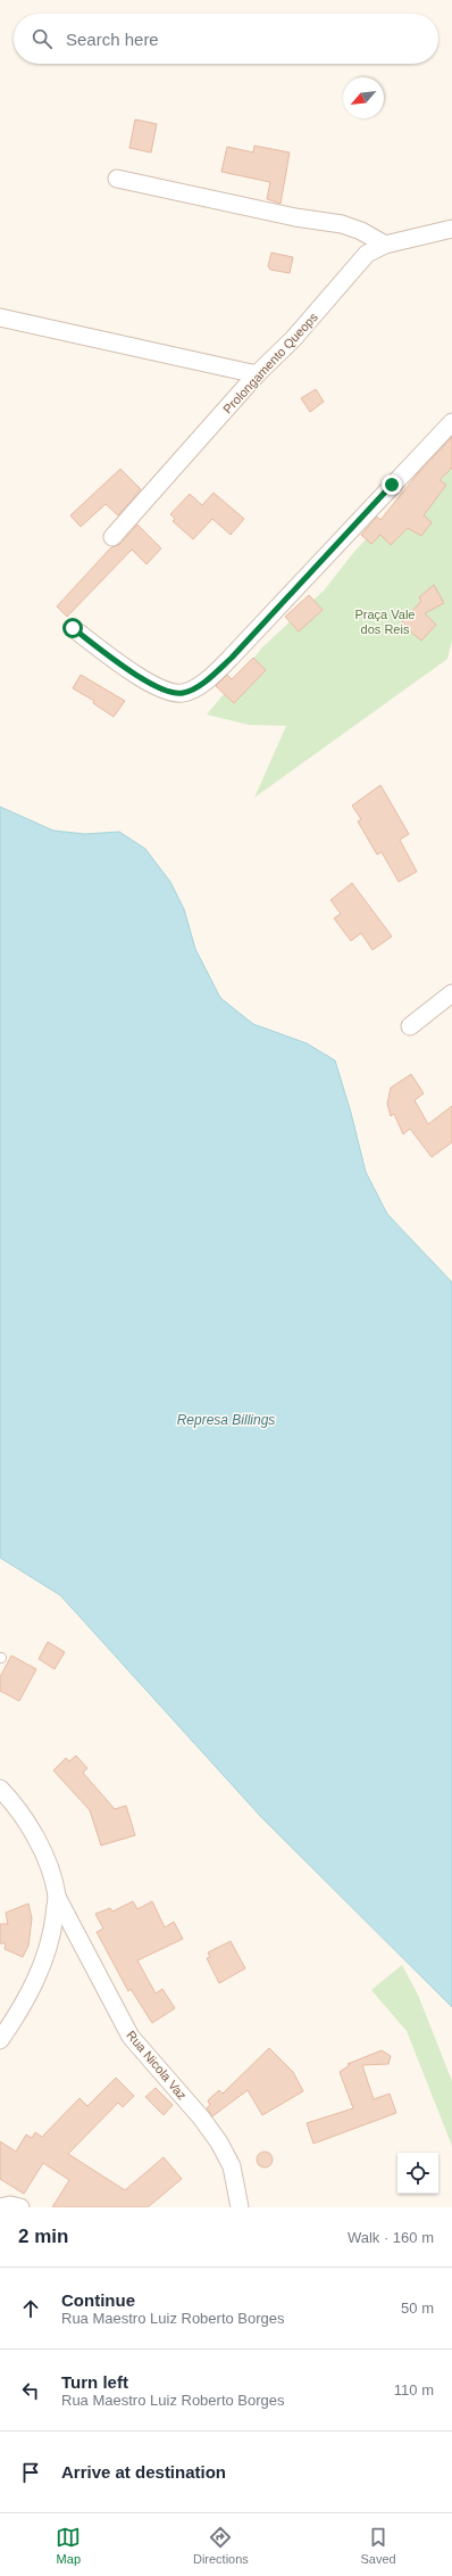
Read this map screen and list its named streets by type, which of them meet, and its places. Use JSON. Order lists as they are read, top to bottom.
{
  "streets": {
    "street": ["Prolongamento Queops", "Rua Nicola Vaz"]
  },
  "water": ["Represa Billings"],
  "parks": ["Praça Vale dos Reis"],
  "north": "bottom left",
  "page": {
    "search": "Search here",
    "heading": ["2 min", "Walk · 160 m"],
    "list": [
      ["Continue", "Rua Maestro Luiz Roberto Borges", "50 m"],
      ["Turn left", "Rua Maestro Luiz Roberto Borges", "110 m"],
      "Arrive at destination"
    ],
    "nav": ["Map", "Directions", "Saved"]
  }
}
